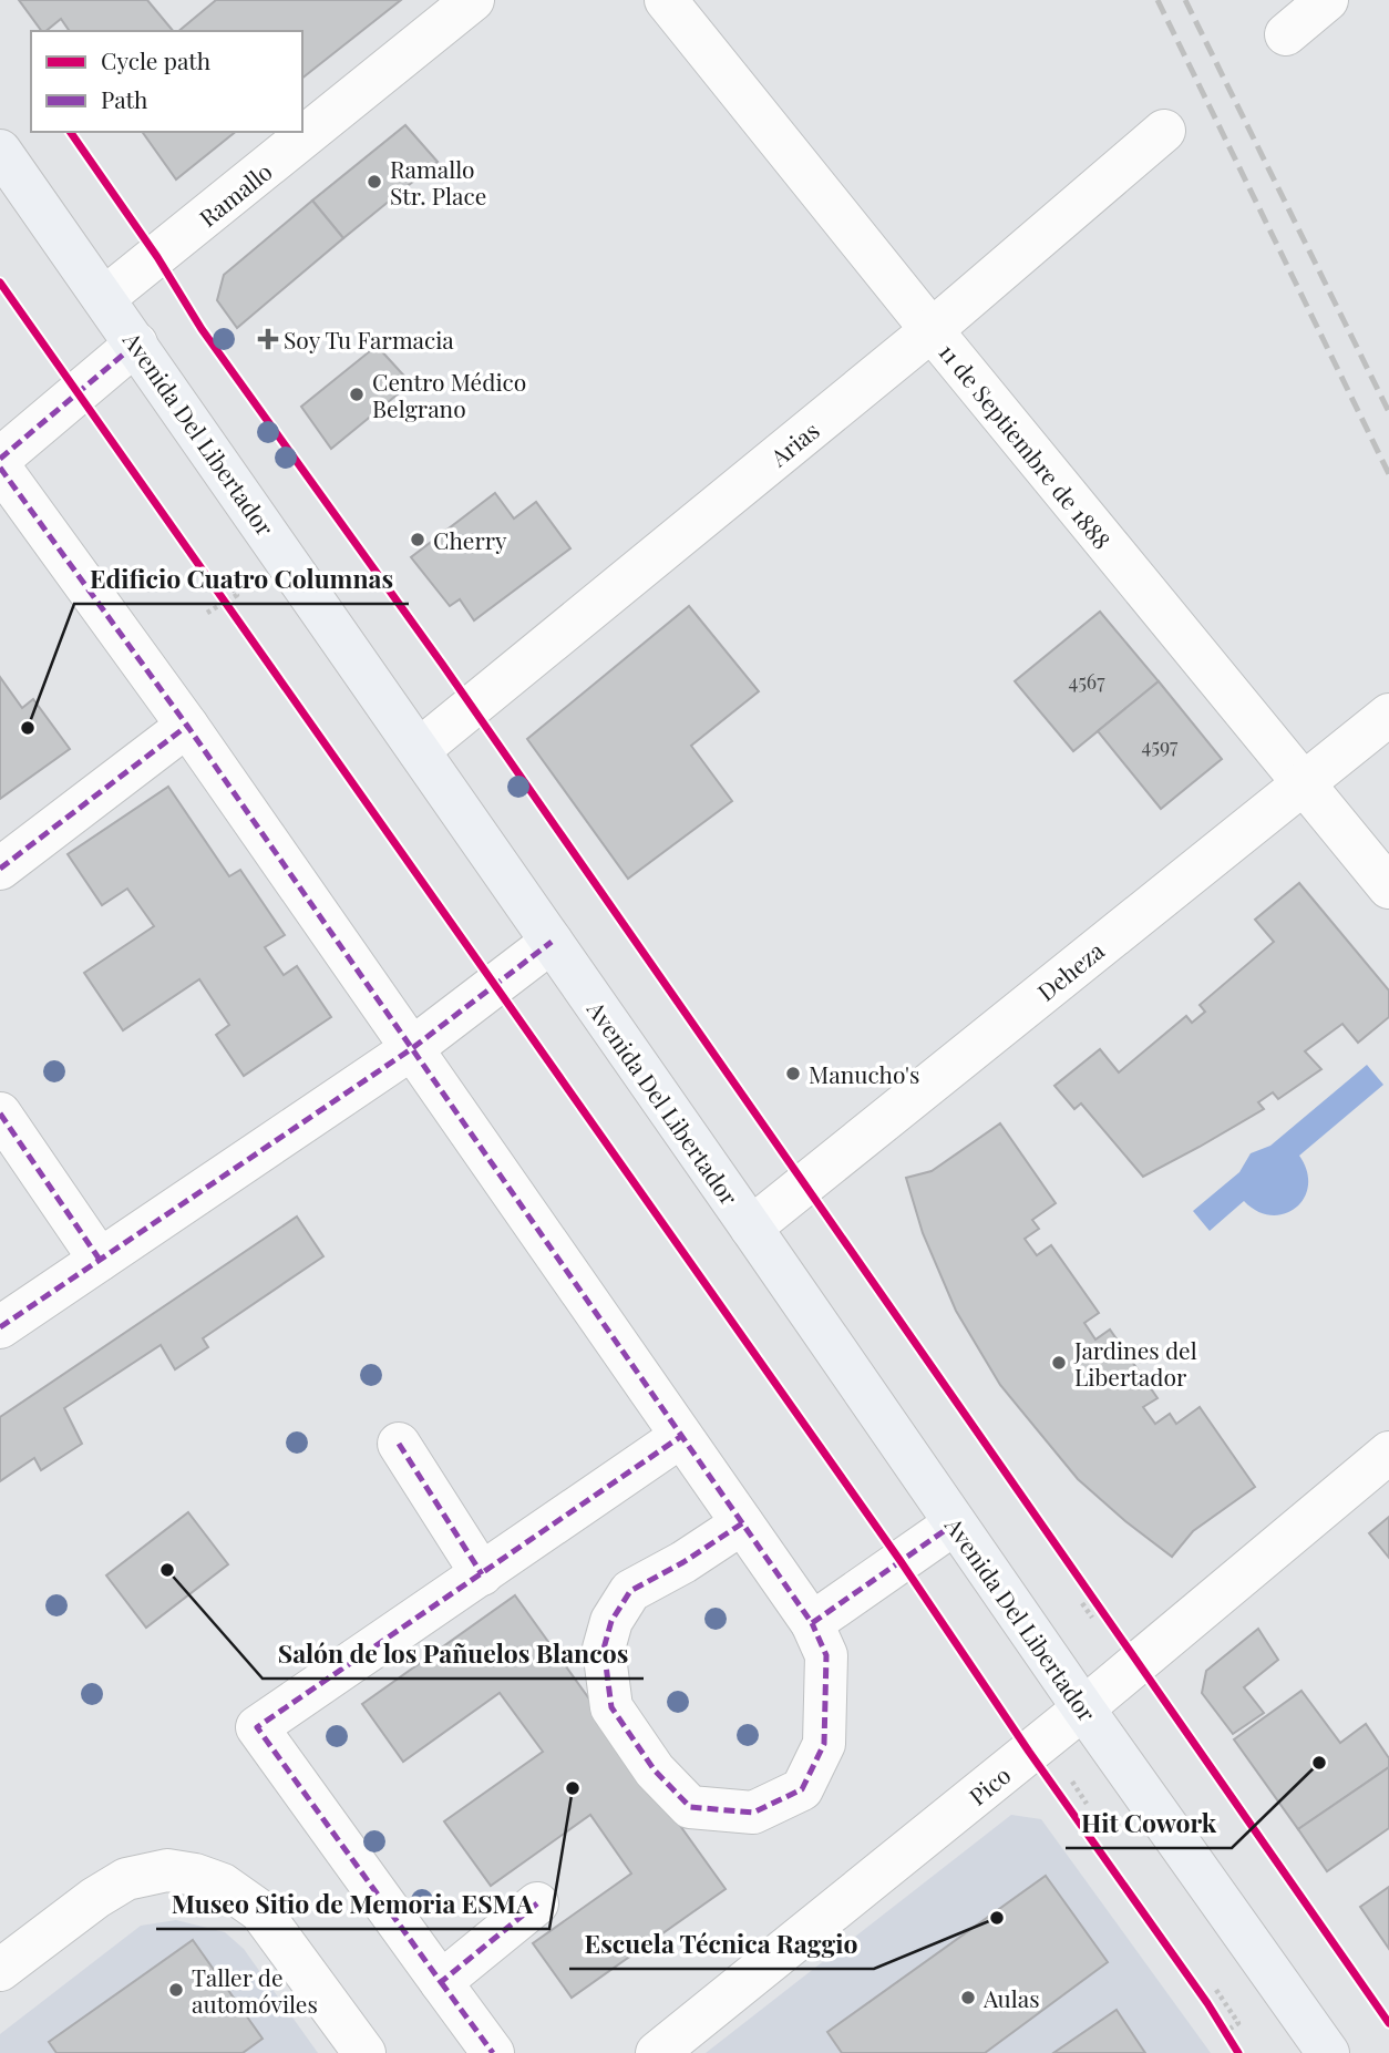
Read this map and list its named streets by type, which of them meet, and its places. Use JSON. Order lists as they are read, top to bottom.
{
  "streets": {
    "main road": ["Avenida Del Libertador"],
    "street": [
      "Ramallo",
      "Arias",
      "11 de Septiembre de 1888",
      "Deheza",
      "Pico"
    ]
  },
  "crossings": [
    ["Ramallo", "Avenida Del Libertador"],
    ["Avenida Del Libertador", "Arias"],
    ["Avenida Del Libertador", "Deheza"],
    ["Avenida Del Libertador", "Pico"],
    ["Arias", "11 de Septiembre de 1888"],
    ["11 de Septiembre de 1888", "Deheza"]
  ],
  "places": {
    "other": [
      "Ramallo Str. Place",
      "Centro Médico Belgrano",
      "Cherry",
      "Edificio Cuatro Columnas",
      "Manucho's",
      "Jardines del Libertador",
      "Salón de los Pañuelos Blancos",
      "Hit Cowork",
      "Museo Sitio de Memoria ESMA",
      "Escuela Técnica Raggio",
      "Taller de automóviles",
      "Aulas"
    ],
    "health": ["Soy Tu Farmacia"]
  },
  "house_numbers": ["4567", "4597"],
  "legend": ["Cycle path", "Path"]
}
